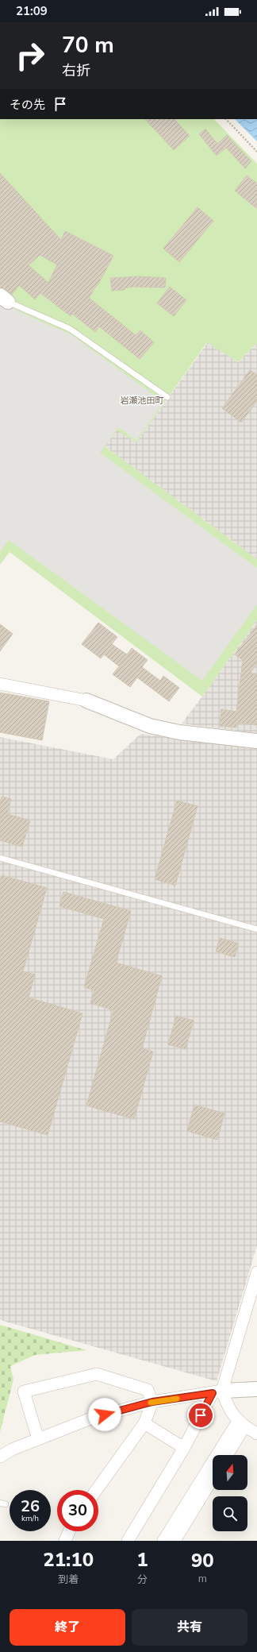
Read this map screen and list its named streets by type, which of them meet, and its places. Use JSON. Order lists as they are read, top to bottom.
{
  "districts": ["岩瀬池田町"],
  "north": "top",
  "page": {
    "status": "21:09",
    "turn": ["70 m", "右折"],
    "then": "その先",
    "speed": "26 km/h",
    "limit": "30",
    "eta": [
      "21:10",
      "到着",
      "1",
      "分",
      "90",
      "m"
    ],
    "buttons": ["終了", "共有"]
  }
}
